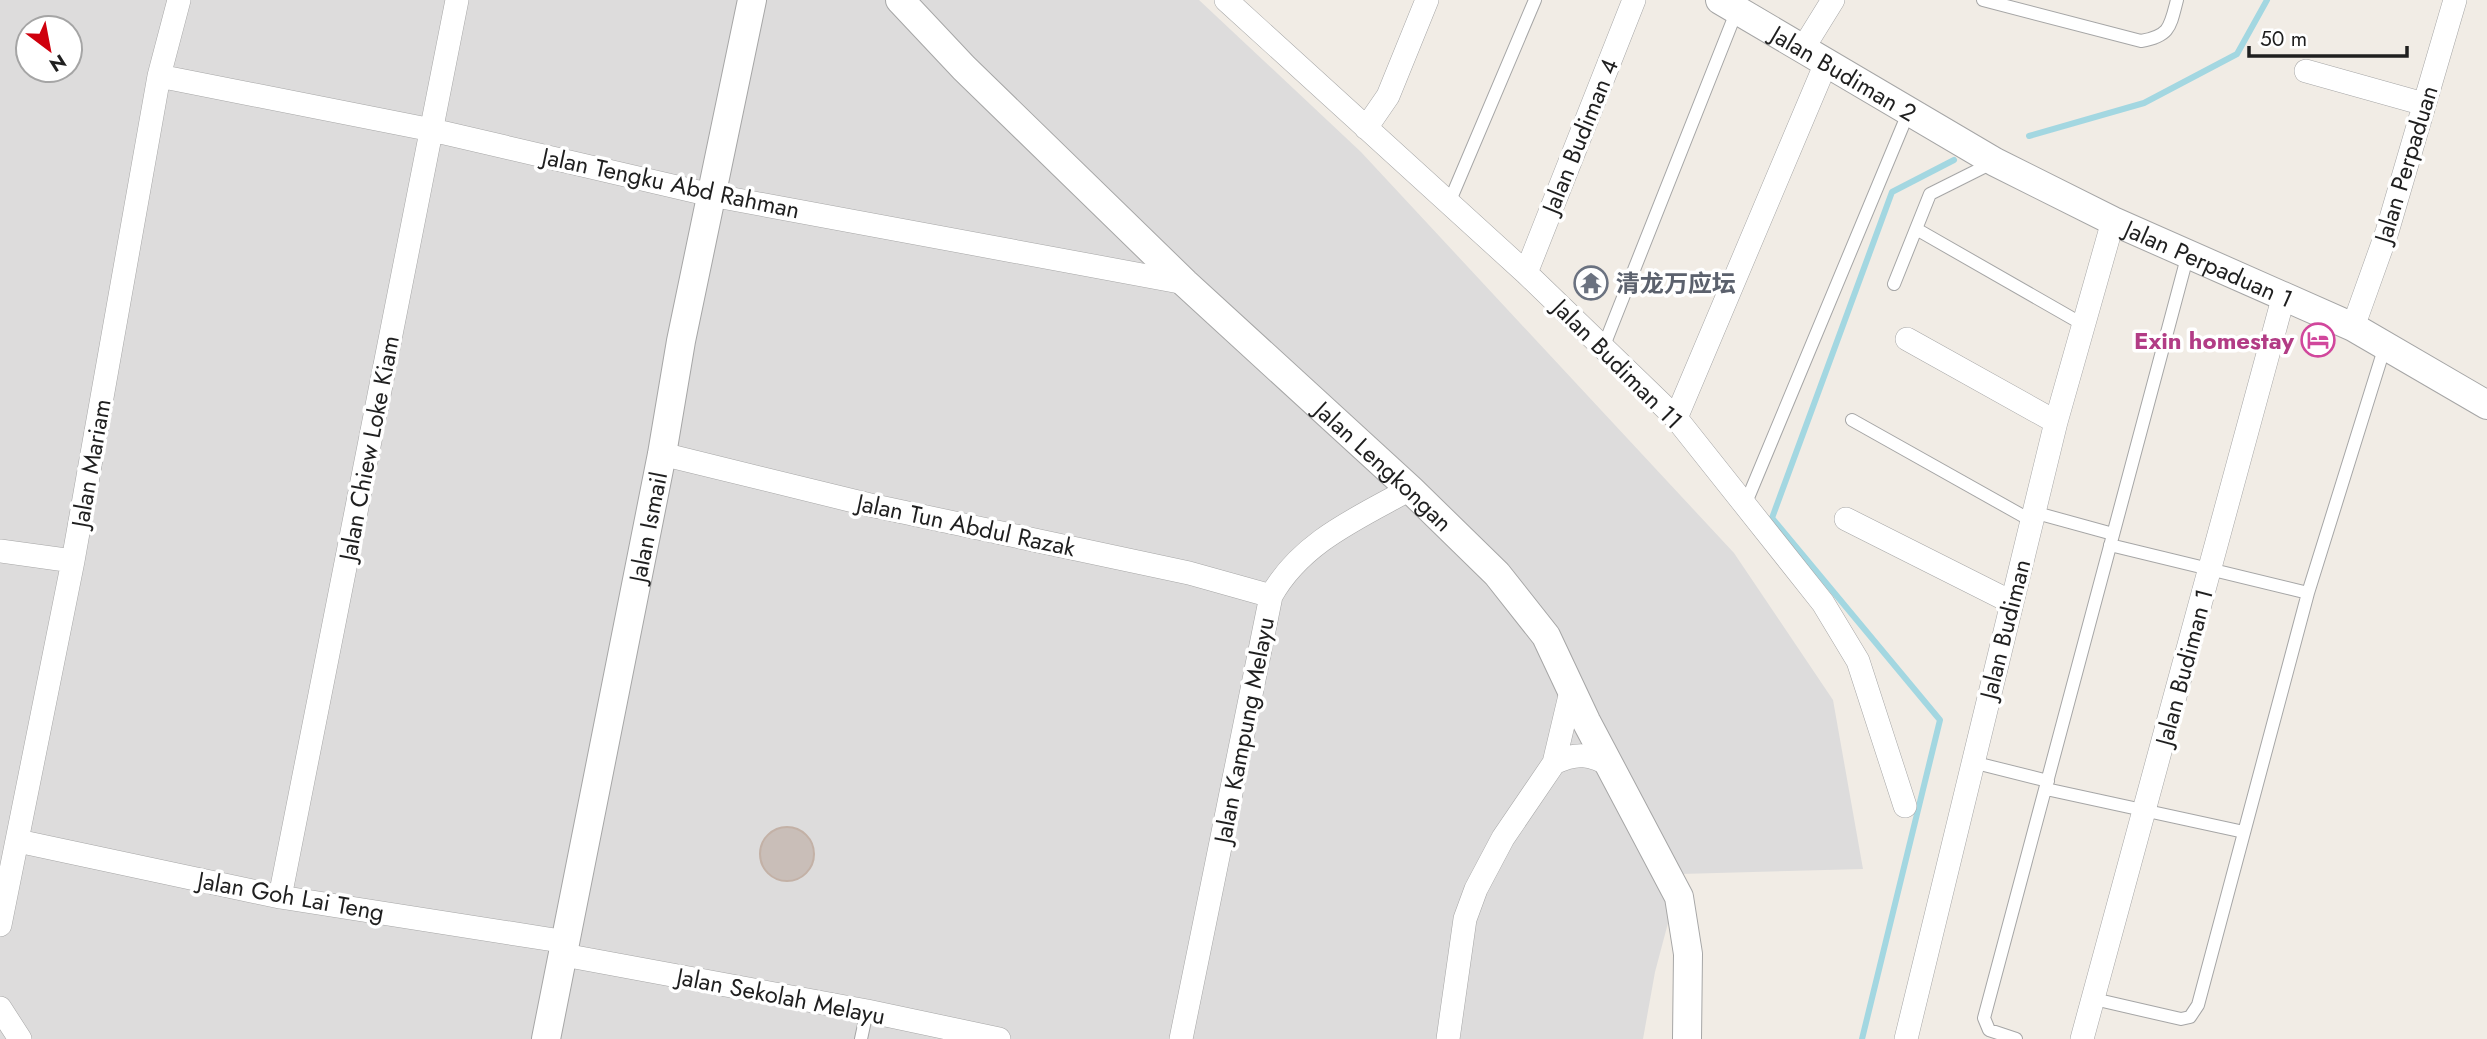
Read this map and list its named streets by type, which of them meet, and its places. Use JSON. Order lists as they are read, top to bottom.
{
  "streets": {
    "street": [
      "Jalan Budiman 2",
      "Jalan Budiman 4",
      "Jalan Perpaduan",
      "Jalan Tengku Abd Rahman",
      "Jalan Perpaduan 1",
      "Jalan Budiman 11",
      "Jalan Chiew Loke Kiam",
      "Jalan Mariam",
      "Jalan Lengkongan",
      "Jalan Tun Abdul Razak",
      "Jalan Ismail",
      "Jalan Budiman",
      "Jalan Budiman 1",
      "Jalan Kampung Melayu",
      "Jalan Goh Lai Teng",
      "Jalan Sekolah Melayu"
    ]
  },
  "crossings": [
    ["Jalan Budiman 2", "Jalan Perpaduan 1"],
    ["Jalan Budiman 4", "Jalan Budiman 11"],
    ["Jalan Perpaduan", "Jalan Perpaduan 1"],
    ["Jalan Tengku Abd Rahman", "Jalan Chiew Loke Kiam"],
    ["Jalan Tengku Abd Rahman", "Jalan Mariam"],
    ["Jalan Tengku Abd Rahman", "Jalan Lengkongan"],
    ["Jalan Tengku Abd Rahman", "Jalan Ismail"],
    ["Jalan Perpaduan 1", "Jalan Budiman"],
    ["Jalan Perpaduan 1", "Jalan Budiman 1"],
    ["Jalan Chiew Loke Kiam", "Jalan Goh Lai Teng"],
    ["Jalan Mariam", "Jalan Goh Lai Teng"],
    ["Jalan Lengkongan", "Jalan Kampung Melayu"],
    ["Jalan Tun Abdul Razak", "Jalan Ismail"],
    ["Jalan Tun Abdul Razak", "Jalan Kampung Melayu"],
    ["Jalan Ismail", "Jalan Goh Lai Teng"],
    ["Jalan Ismail", "Jalan Sekolah Melayu"],
    ["Jalan Goh Lai Teng", "Jalan Sekolah Melayu"]
  ],
  "places": {
    "temple": ["清龙万应坛"],
    "hotel": ["Exin homestay"]
  },
  "scale_bar": "50 m",
  "north": "bottom right"
}
